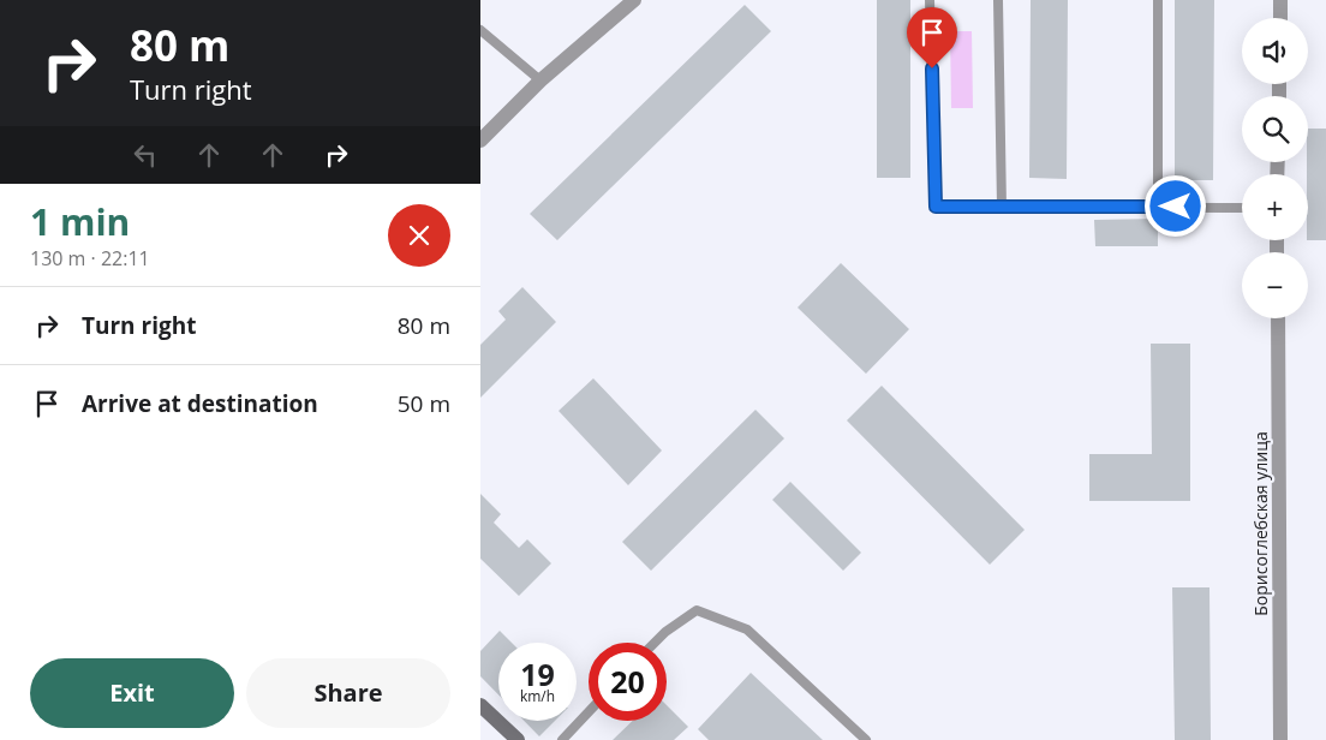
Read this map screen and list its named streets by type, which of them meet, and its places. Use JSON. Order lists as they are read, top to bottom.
{
  "streets": {
    "street": ["Борисоглебская улица"]
  },
  "page": {
    "turn": ["80 m", "Turn right"],
    "map_buttons": ["+", "−"],
    "heading": ["1 min", "130 m · 22:11"],
    "list": [
      {
        "name": "Turn right",
        "value": "80 m"
      },
      {
        "name": "Arrive at destination",
        "value": "50 m"
      }
    ],
    "speed": "19 km/h",
    "limit": "20",
    "buttons": ["Exit", "Share"]
  }
}
